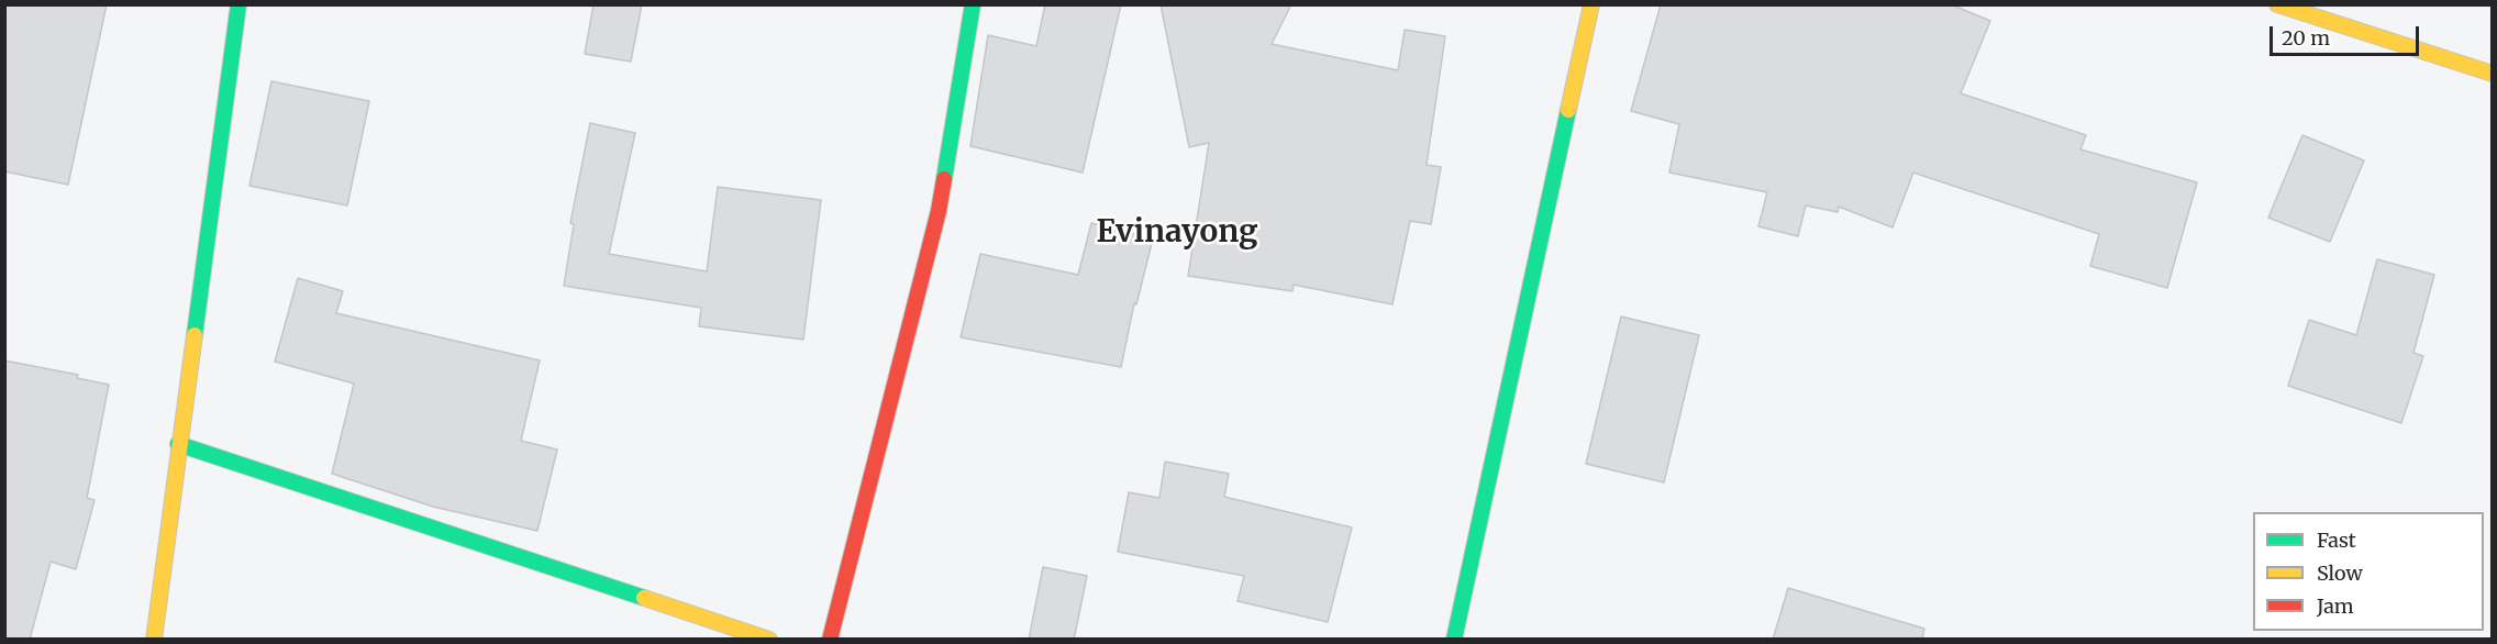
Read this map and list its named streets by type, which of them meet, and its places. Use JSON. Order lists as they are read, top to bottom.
{
  "districts": ["Evinayong"],
  "legend": ["Fast", "Slow", "Jam"],
  "scale_bar": "20 m"
}
